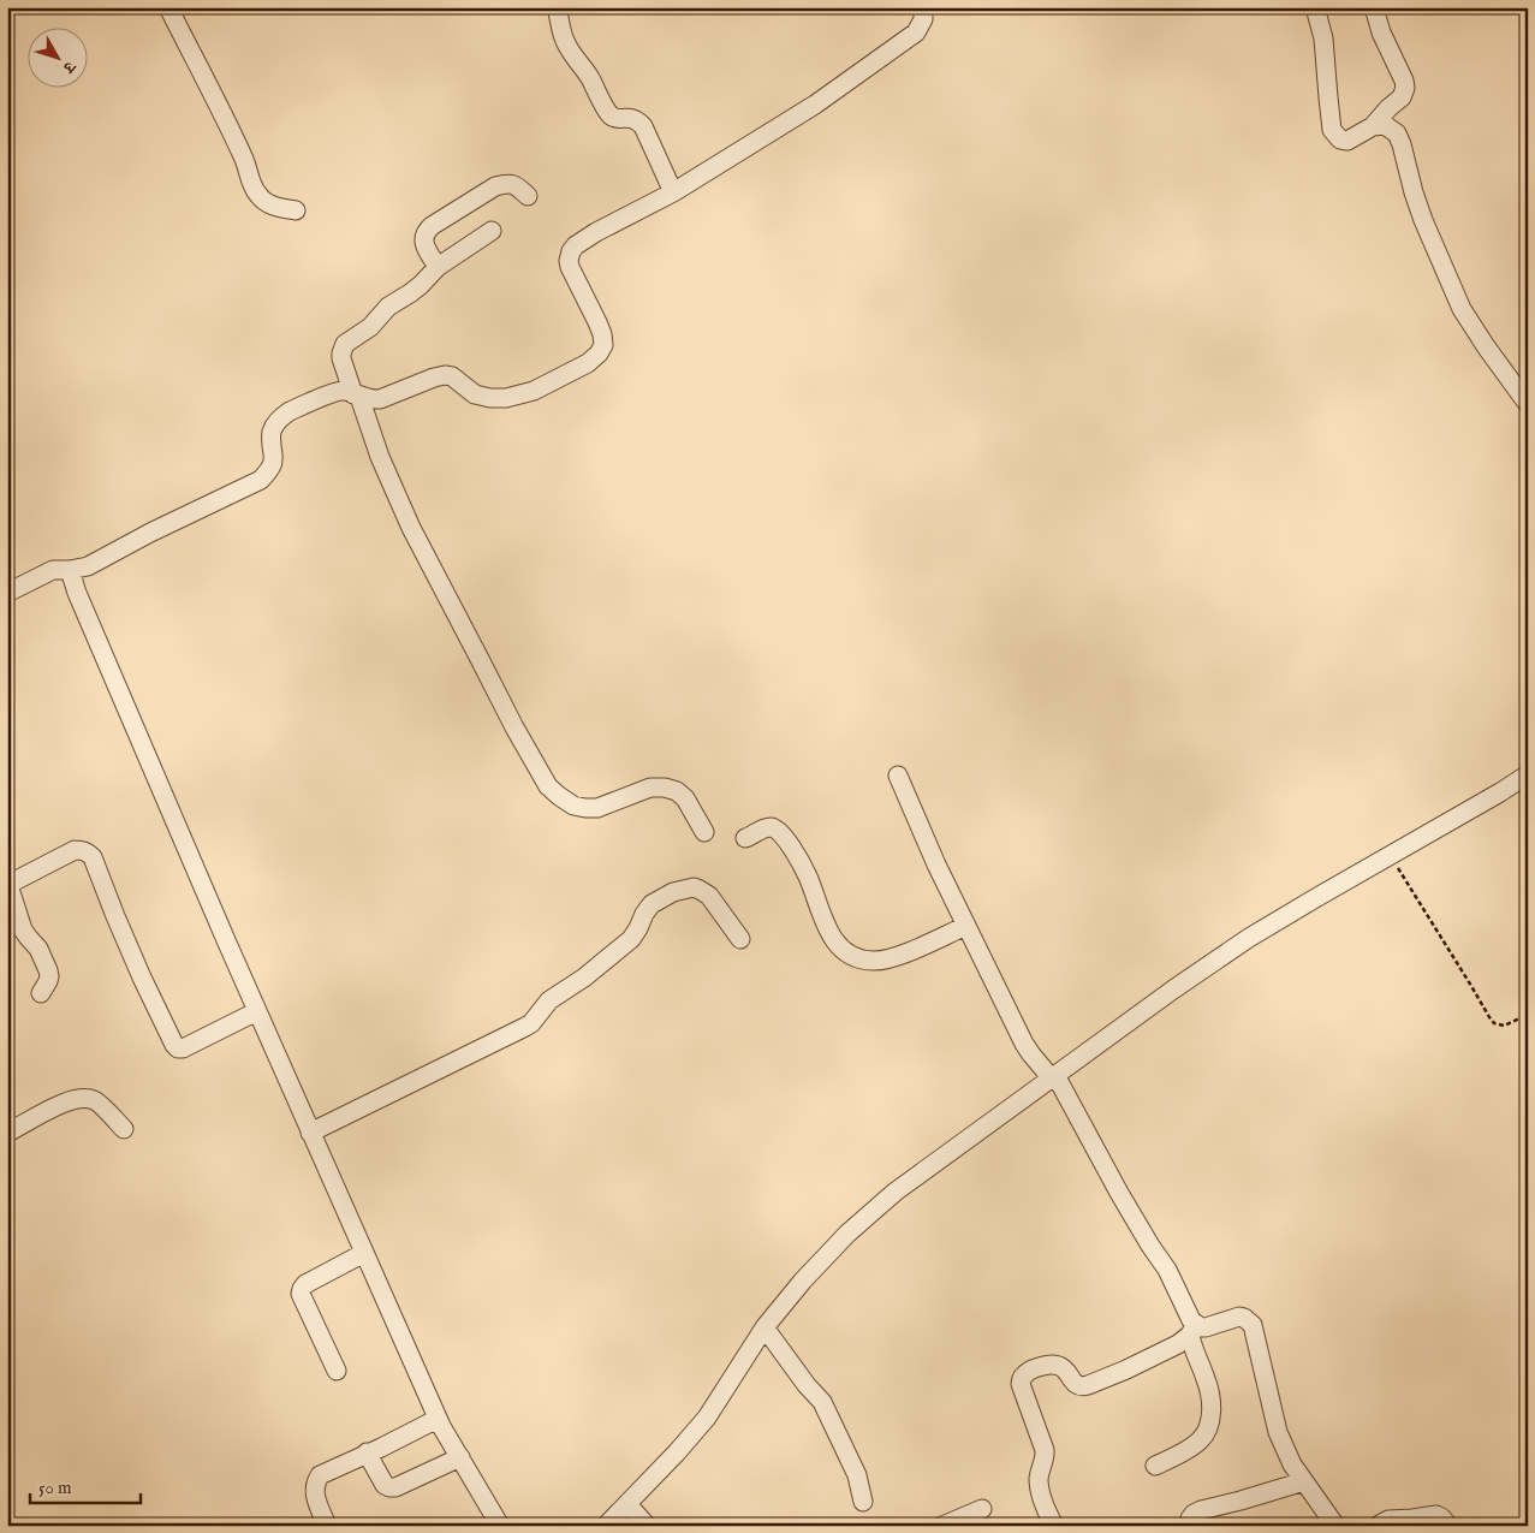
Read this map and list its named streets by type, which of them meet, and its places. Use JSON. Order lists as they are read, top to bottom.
{
  "scale_bar": "50 m",
  "north": "bottom right"
}
